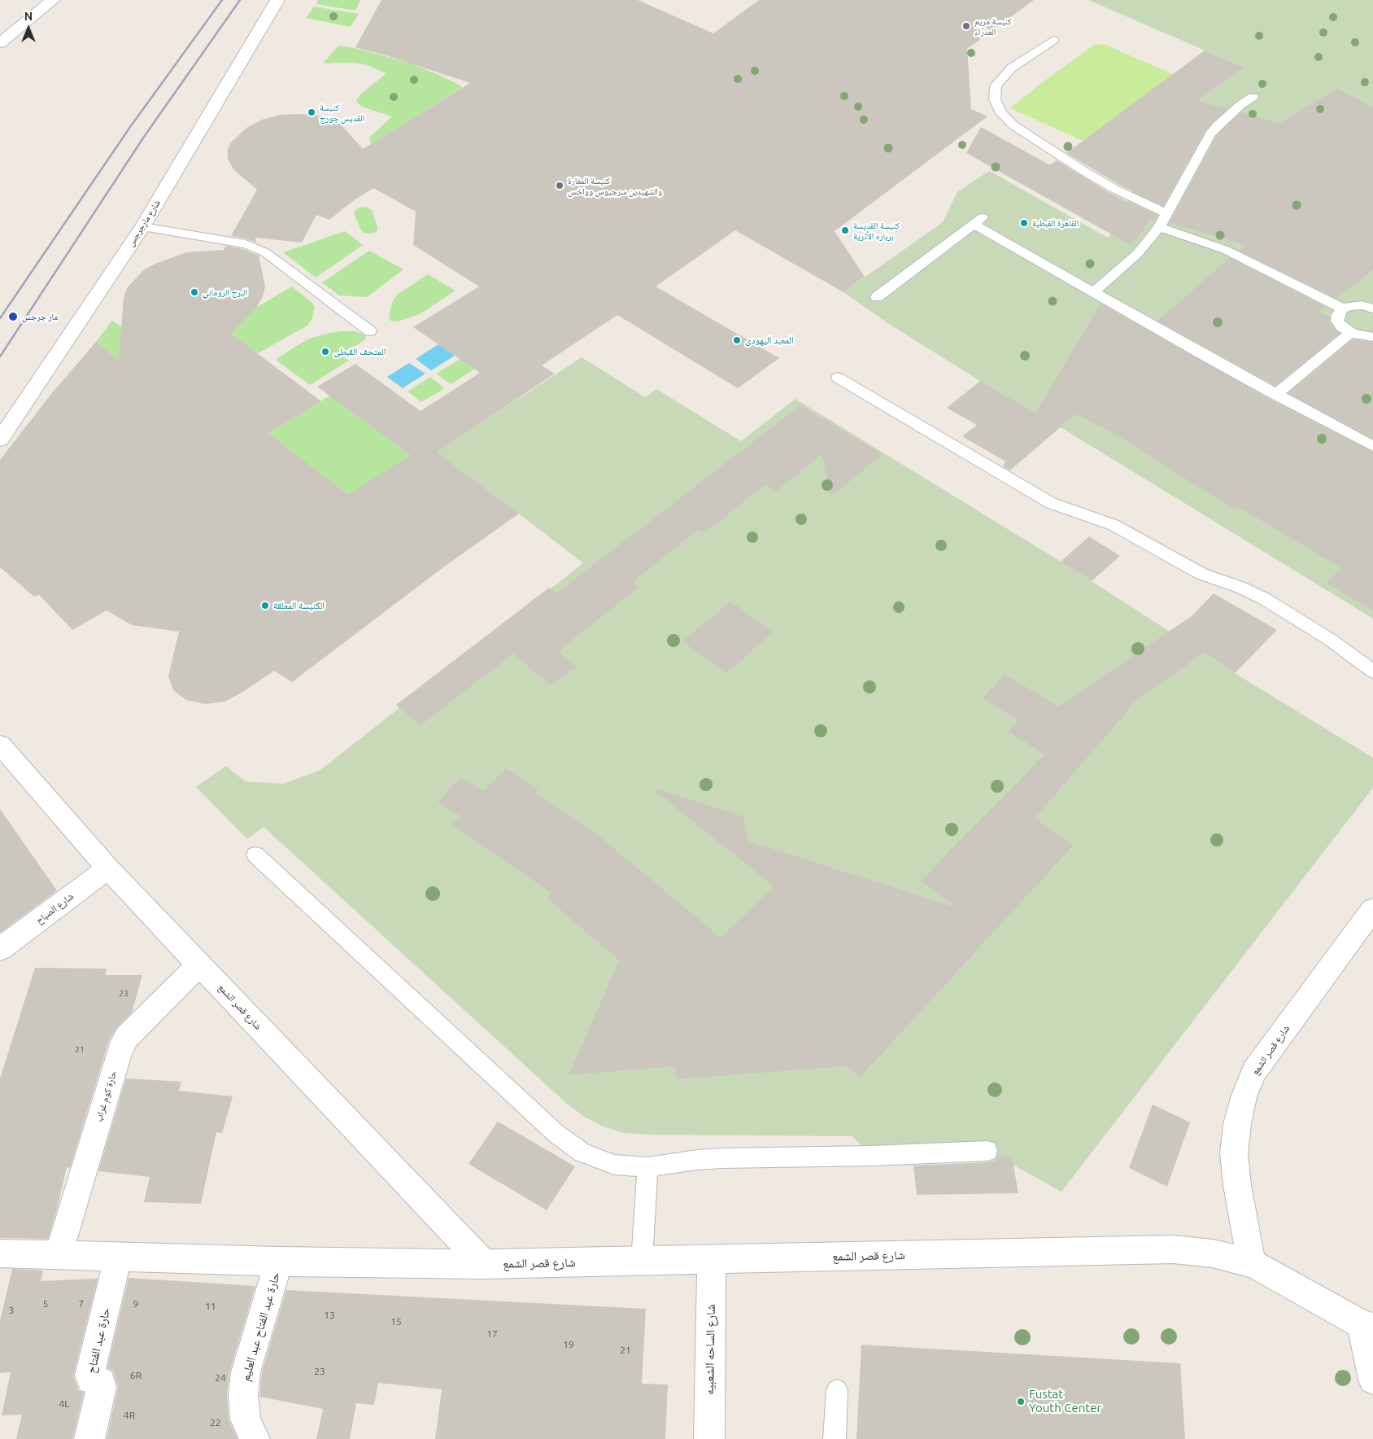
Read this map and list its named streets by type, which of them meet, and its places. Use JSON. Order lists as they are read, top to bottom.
{
  "streets": {
    "street": [
      "شارع مارجرجس",
      "شارع الصباح",
      "شارع قصر الشمع",
      "حارة كوم غراب",
      "حارة عبد الفتاح عبد العليم",
      "حارة عبد الفتاح",
      "شارع الساحه الشعبيه"
    ]
  },
  "crossings": [
    ["شارع الصباح", "شارع قصر الشمع"],
    ["شارع قصر الشمع", "حارة كوم غراب"],
    ["شارع قصر الشمع", "حارة عبد الفتاح عبد العليم"],
    ["شارع قصر الشمع", "حارة عبد الفتاح"],
    ["شارع قصر الشمع", "شارع الساحه الشعبيه"]
  ],
  "places": [
    "كنيسة مريم العذراء",
    "كنيسة القديس جورج",
    "كنيسة المغارة والشهيدين سرجيوس وواخس",
    "القاهرة القبطية",
    "كنيسة القديسة برباره الأثرية",
    "البرج الروماني",
    "مار جرجس",
    "المعبد اليهودى",
    "المتحف القبطى",
    "الكنيسة المعلقة",
    "Fustat Youth Center"
  ],
  "house_numbers": [
    "23",
    "21",
    "5",
    "7",
    "9",
    "11",
    "3",
    "13",
    "15",
    "17",
    "19",
    "21",
    "23",
    "6R",
    "24",
    "4L",
    "4R",
    "22"
  ],
  "north": "top"
}
